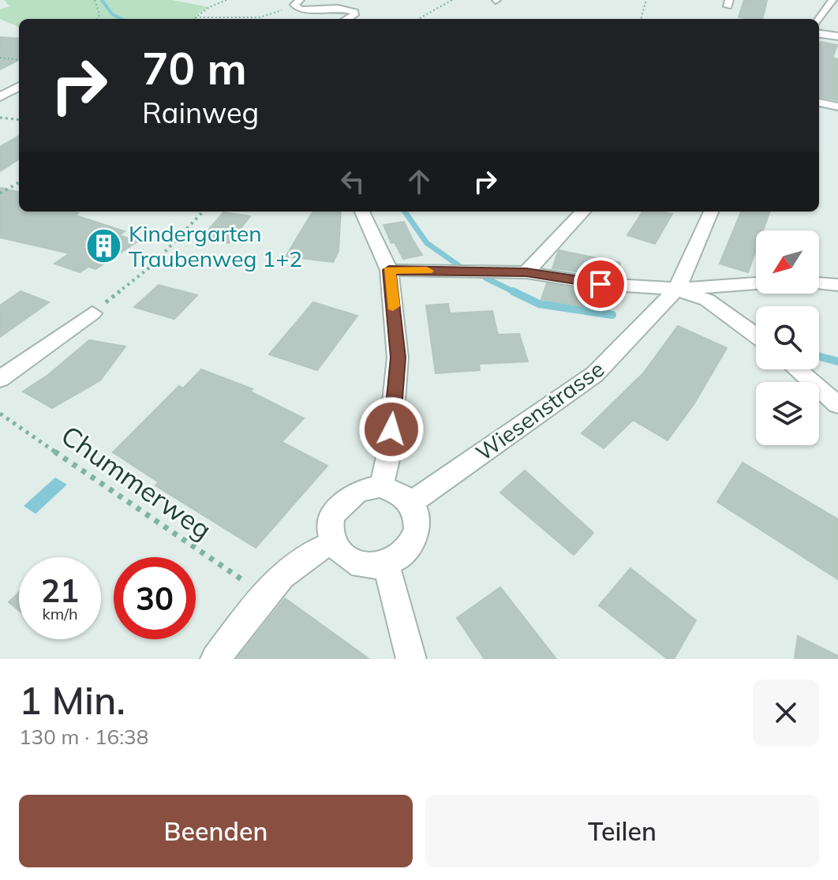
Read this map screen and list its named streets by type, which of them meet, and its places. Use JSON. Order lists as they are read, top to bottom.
{
  "streets": {
    "street": ["Wiesenstrasse"],
    "path": ["Chummerweg"]
  },
  "places": {
    "building": ["Kindergarten Traubenweg 1+2"]
  },
  "north": "bottom left",
  "page": {
    "turn": ["70 m", "Rainweg"],
    "speed": "21 km/h",
    "limit": "30",
    "heading": ["1 Min.", "130 m · 16:38"],
    "buttons": ["Beenden", "Teilen"]
  }
}
